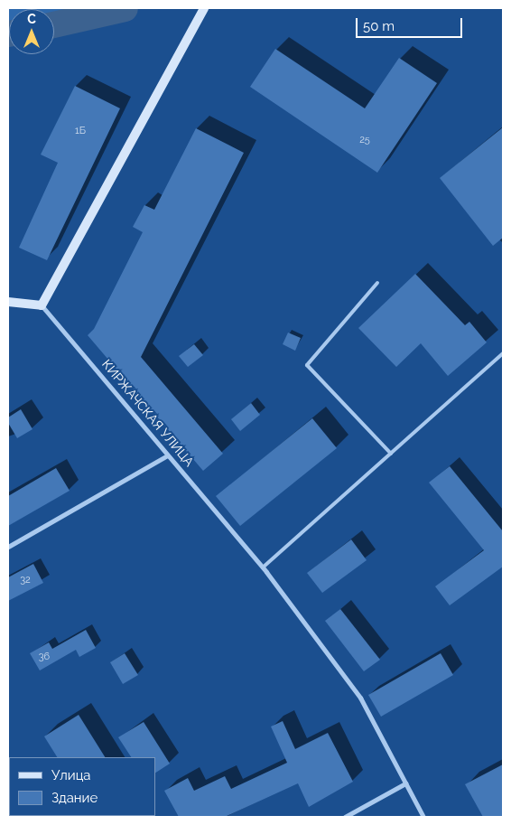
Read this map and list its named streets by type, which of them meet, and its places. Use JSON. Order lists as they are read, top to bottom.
{
  "streets": {
    "street": ["КИРЖАЧСКАЯ УЛИЦА"]
  },
  "house_numbers": [
    "1Б",
    "25",
    "32",
    "36"
  ],
  "legend": ["Улица", "Здание"],
  "scale_bar": "50 m",
  "north": "top"
}
